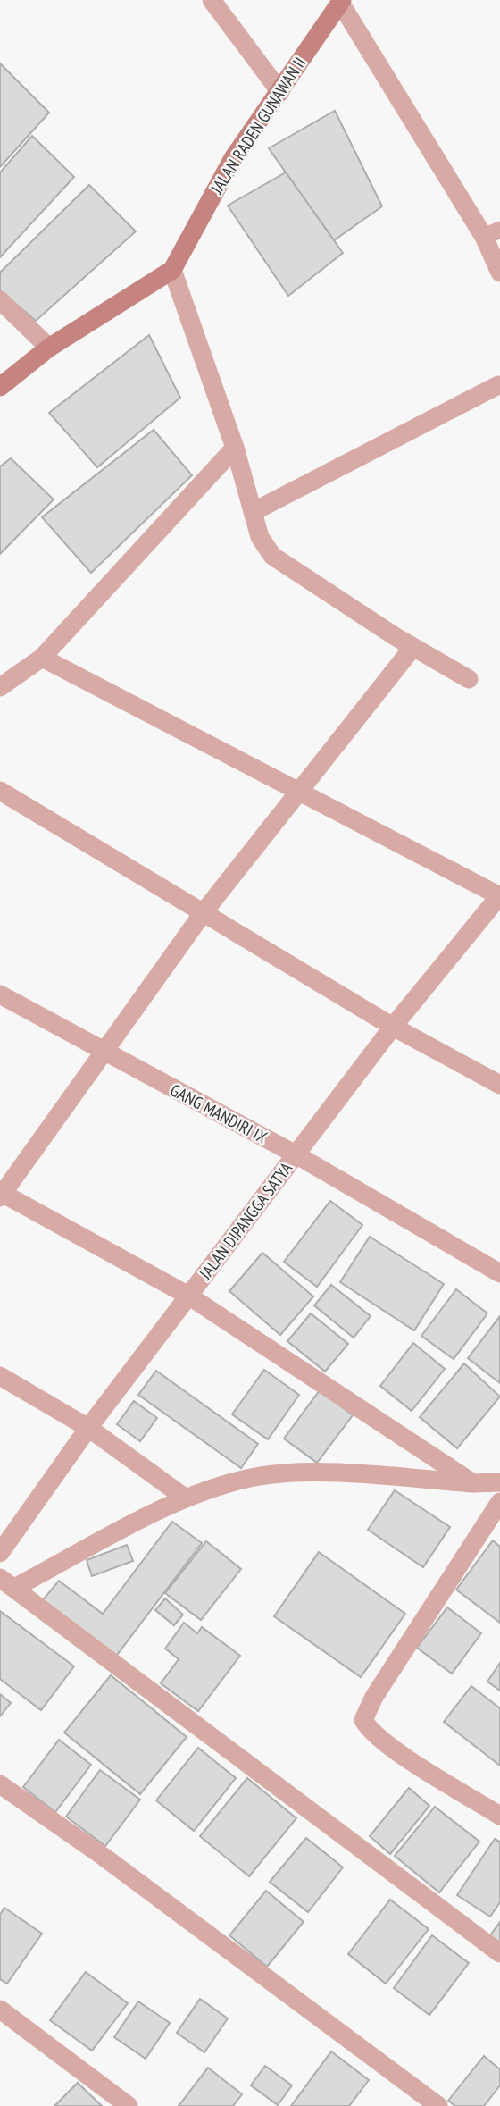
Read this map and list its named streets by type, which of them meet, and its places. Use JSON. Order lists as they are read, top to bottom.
{
  "streets": {
    "street": ["JALAN RADEN GUNAWAN II", "GANG MANDIRI IX", "JALAN DIPANGGA SATYA"]
  },
  "crossings": [
    ["GANG MANDIRI IX", "JALAN DIPANGGA SATYA"]
  ]
}
